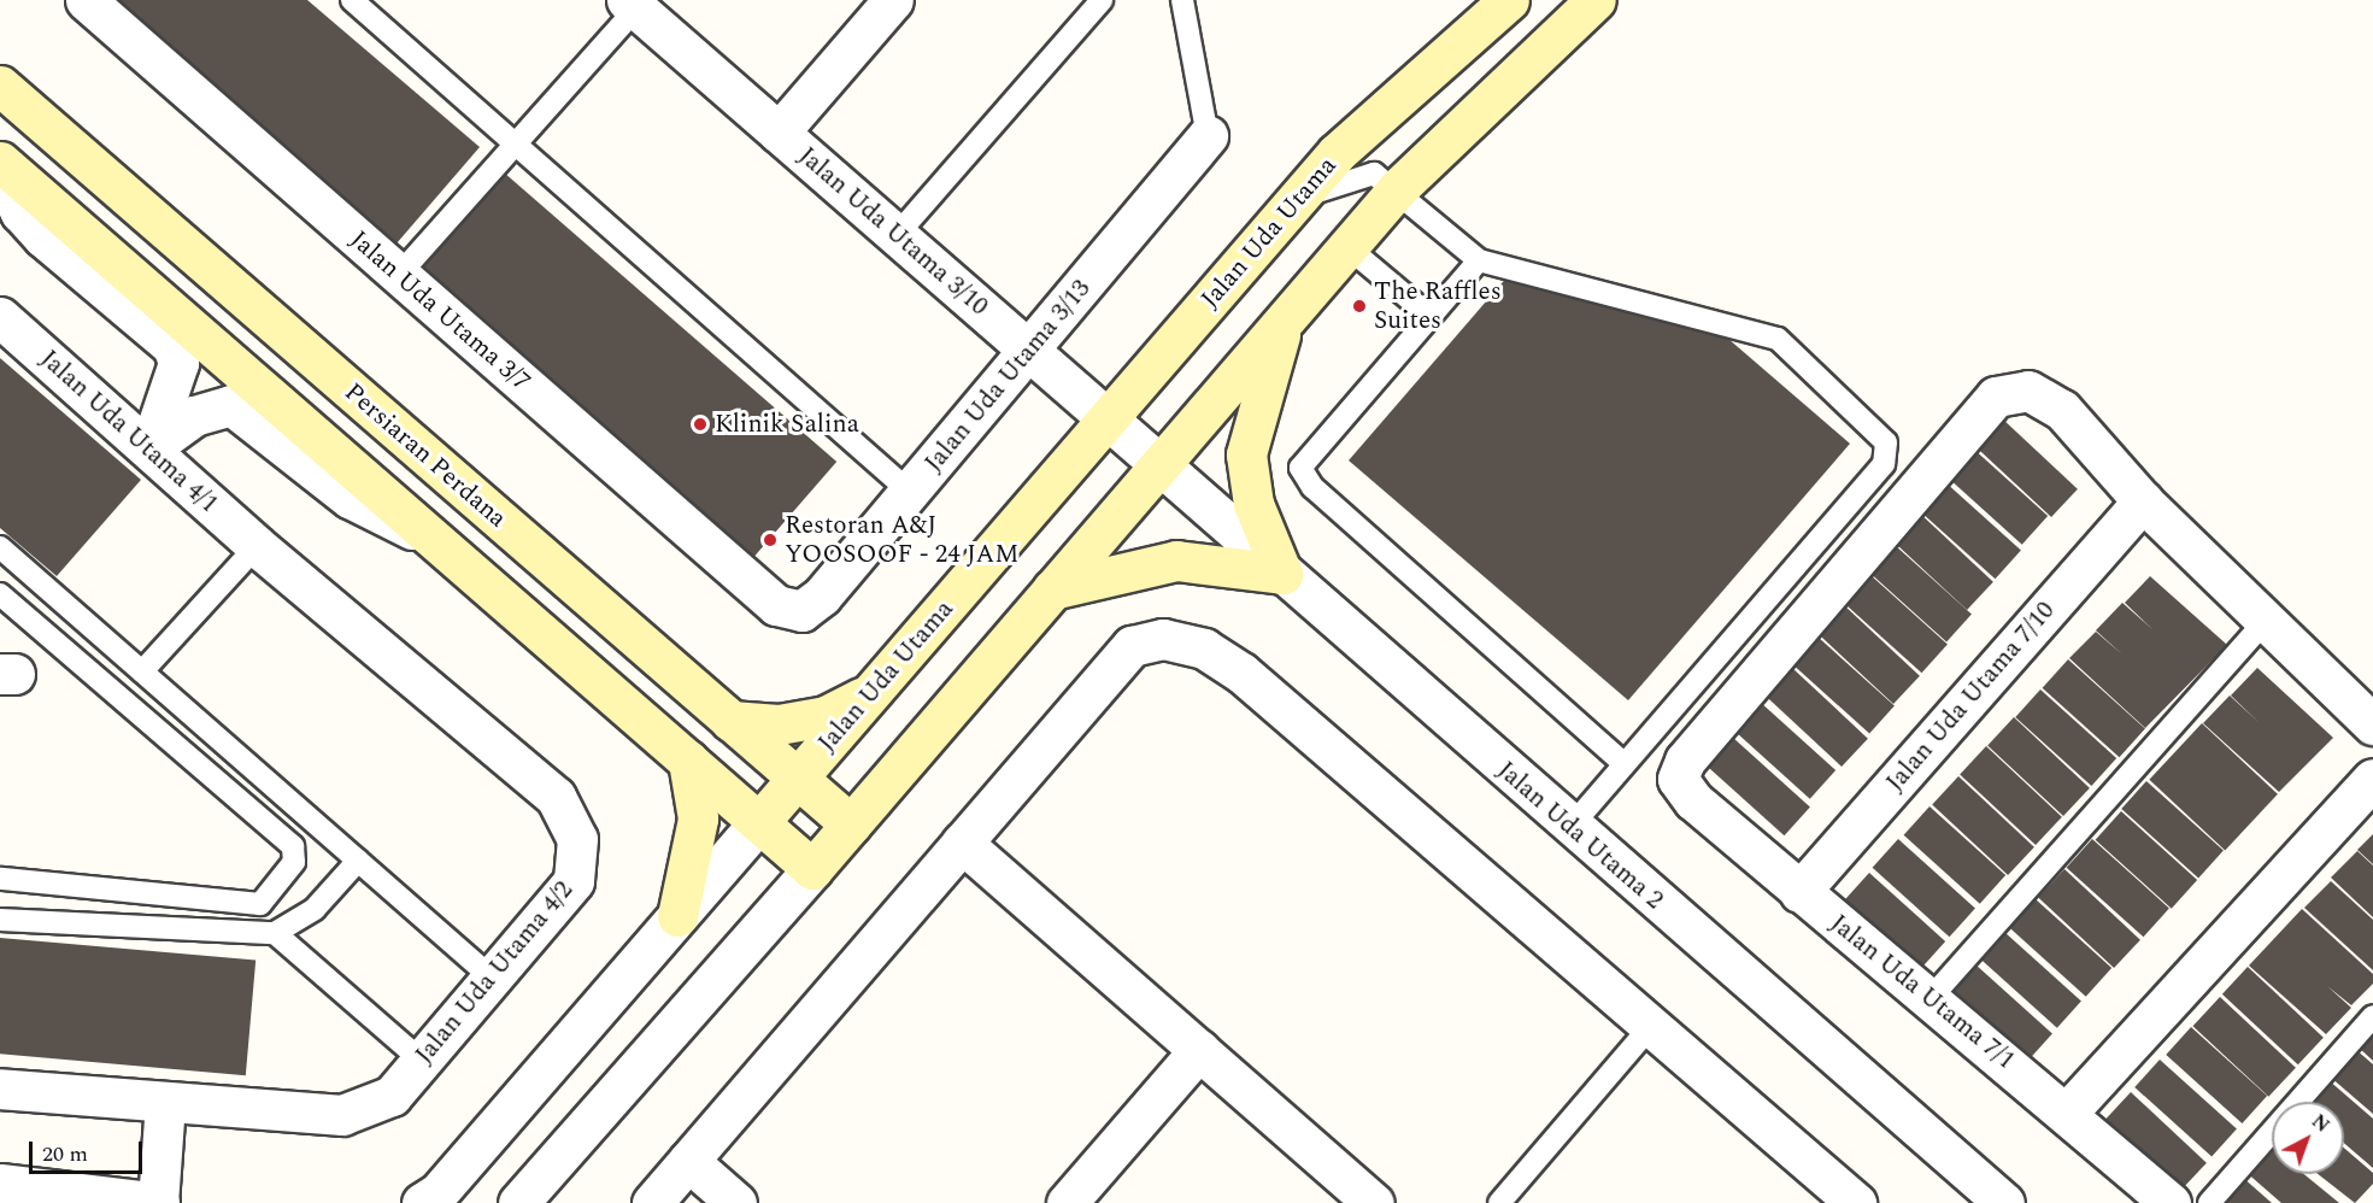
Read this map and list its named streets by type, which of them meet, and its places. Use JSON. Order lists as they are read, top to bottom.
{
  "streets": {
    "main road": ["Jalan Uda Utama", "Persiaran Perdana"],
    "street": [
      "Jalan Uda Utama 3/10",
      "Jalan Uda Utama 3/7",
      "Jalan Uda Utama 3/13",
      "Jalan Uda Utama 4/1",
      "Jalan Uda Utama 7/10",
      "Jalan Uda Utama 2",
      "Jalan Uda Utama 4/2",
      "Jalan Uda Utama 7/1"
    ]
  },
  "crossings": [
    ["Jalan Uda Utama 3/10", "Jalan Uda Utama"],
    ["Jalan Uda Utama 3/10", "Jalan Uda Utama 3/13"],
    ["Jalan Uda Utama 3/10", "Jalan Uda Utama 2"],
    ["Jalan Uda Utama", "Persiaran Perdana"],
    ["Jalan Uda Utama 3/7", "Jalan Uda Utama 3/13"],
    ["Jalan Uda Utama 4/1", "Jalan Uda Utama 4/2"],
    ["Jalan Uda Utama 7/10", "Jalan Uda Utama 7/1"]
  ],
  "places": ["The Raffles Suites", "Klinik Salina", "Restoran A&J YOOSOOF - 24 JAM"],
  "scale_bar": "20 m",
  "north": "top right"
}
